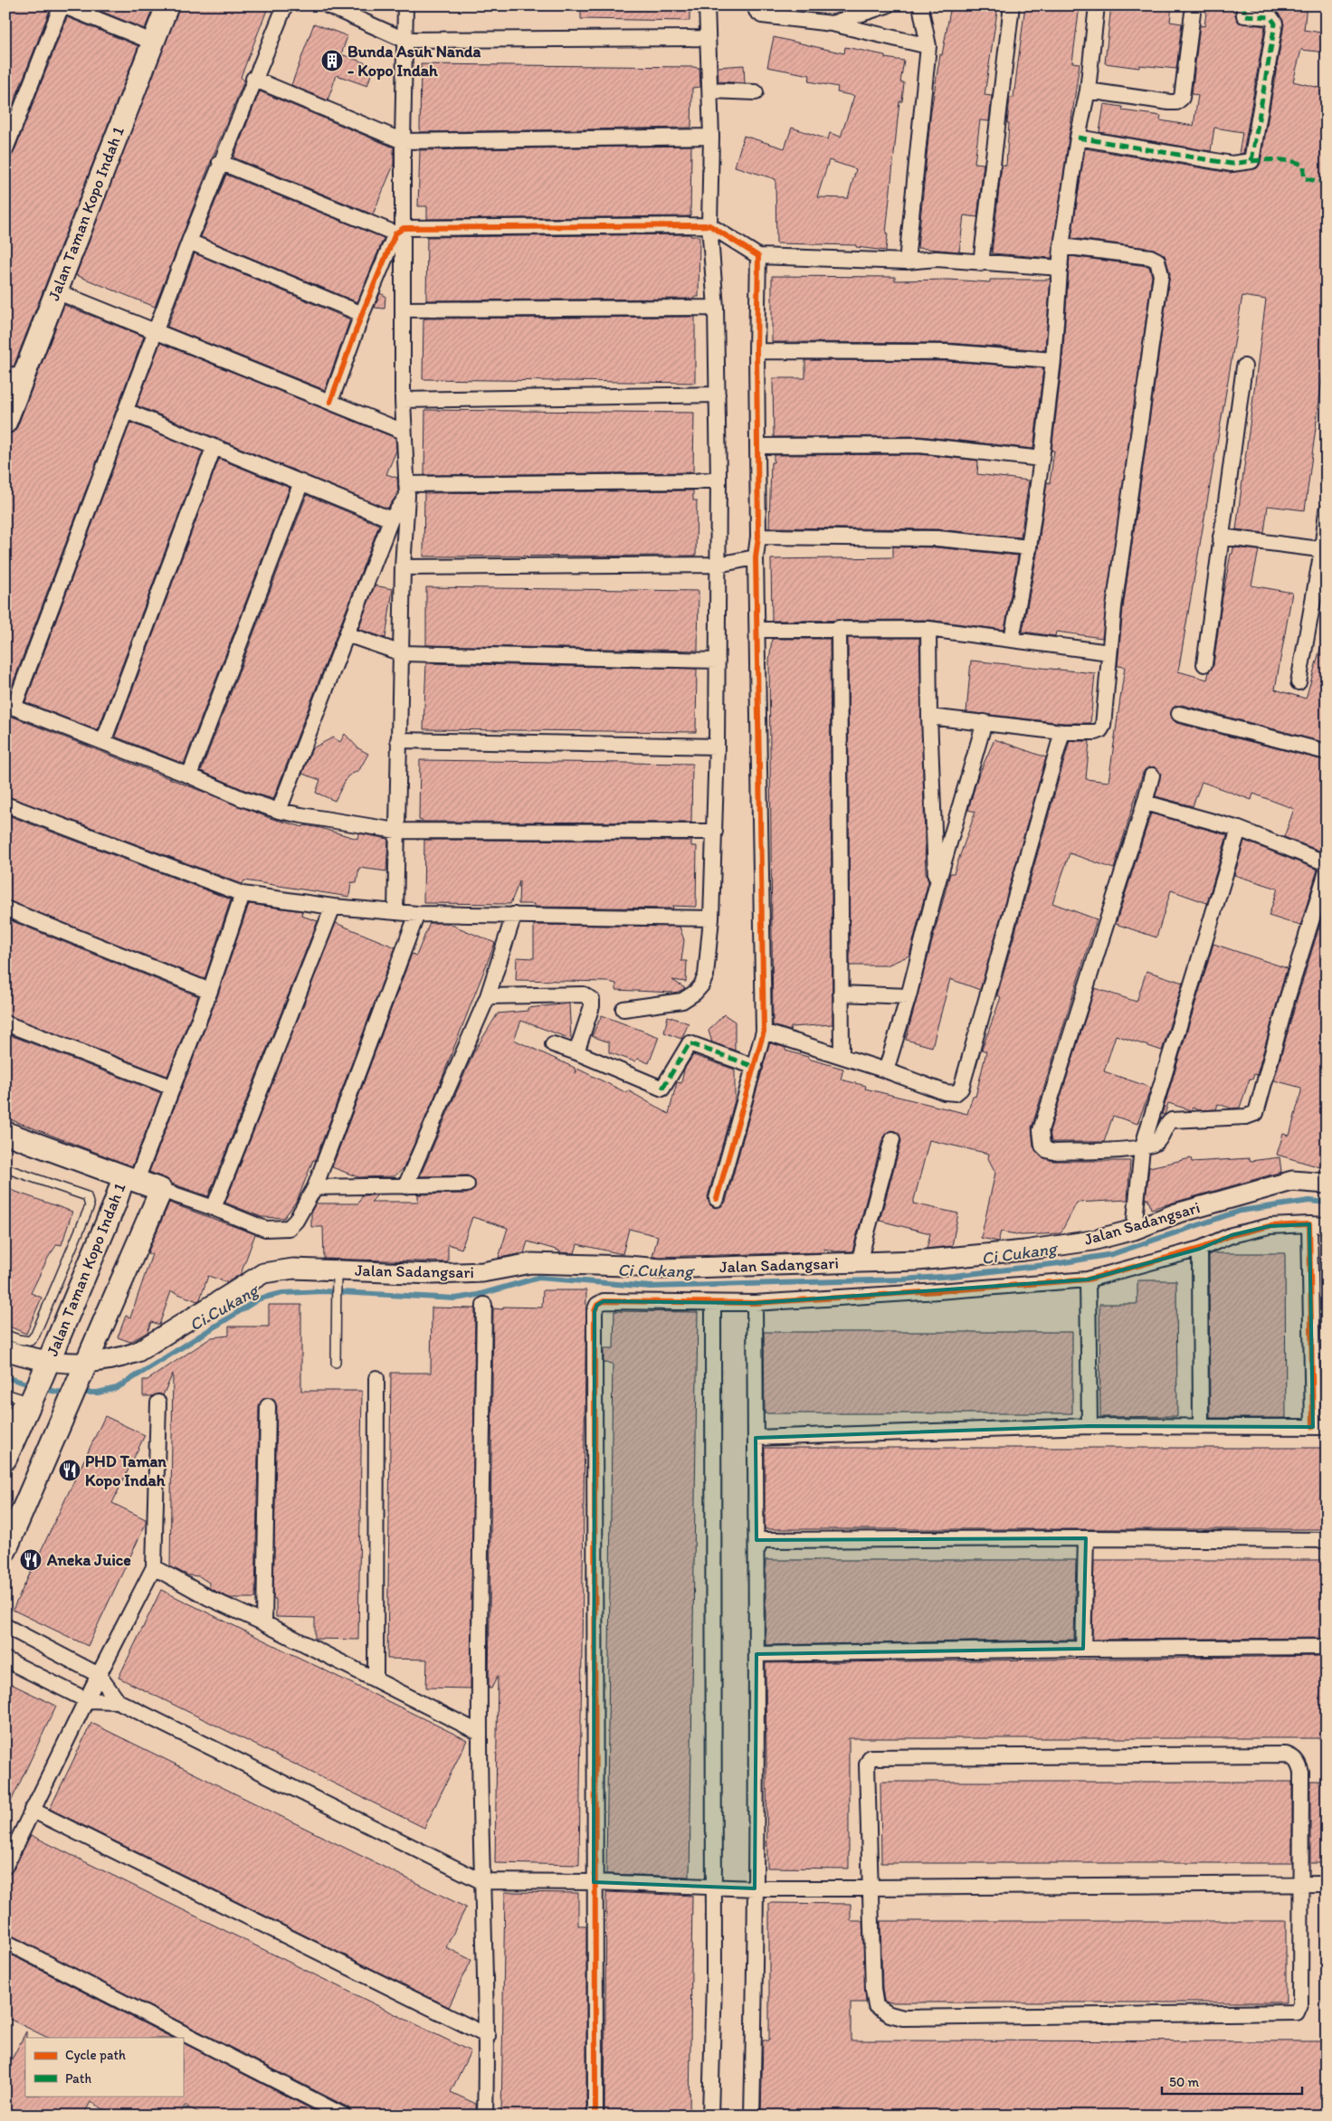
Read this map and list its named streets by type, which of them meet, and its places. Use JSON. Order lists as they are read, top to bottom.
{
  "streets": {
    "main road": ["Jalan Taman Kopo Indah 1"],
    "street": ["Jalan Sadangsari"]
  },
  "crossings": [
    ["Jalan Taman Kopo Indah 1", "Jalan Sadangsari"]
  ],
  "water": ["Ci Cukang"],
  "places": {
    "building": ["Bunda Asuh Nanda - Kopo Indah"],
    "restaurant": ["PHD Taman Kopo Indah", "Aneka Juice"]
  },
  "legend": ["Cycle path", "Path"],
  "scale_bar": "50 m"
}
